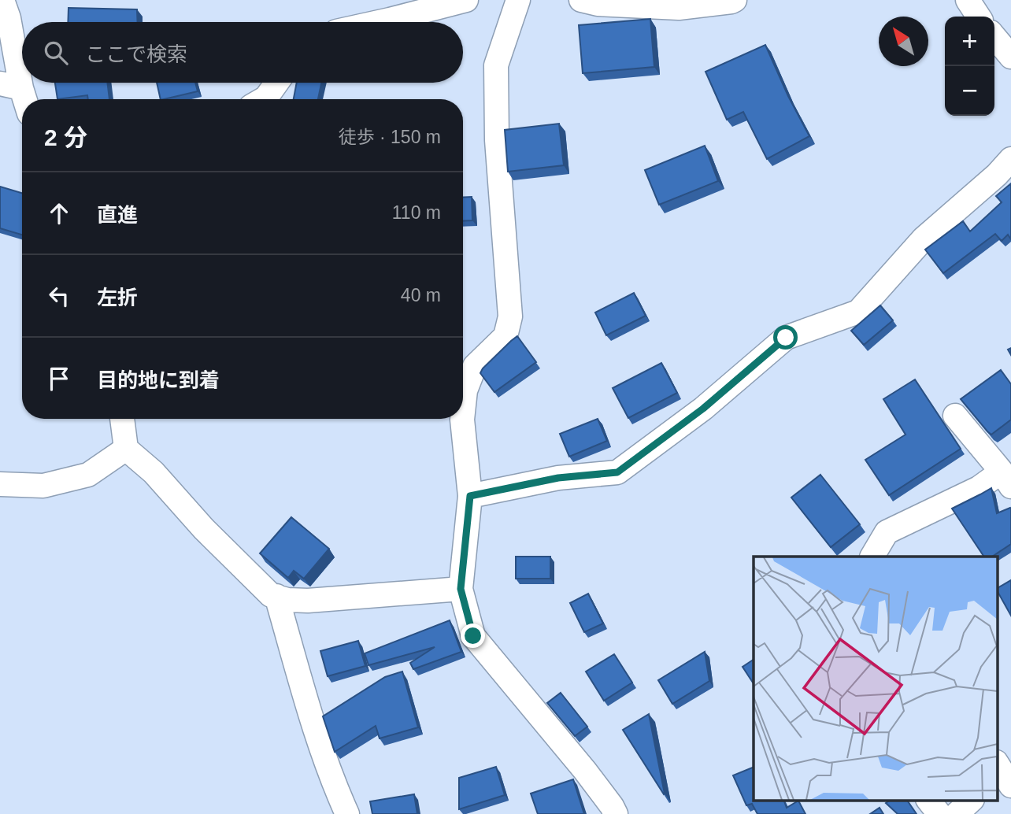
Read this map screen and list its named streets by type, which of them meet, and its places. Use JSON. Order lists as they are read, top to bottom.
{
  "north": "top left",
  "page": {
    "map_buttons": ["+", "−"],
    "search": "ここで検索",
    "heading": ["2 分", "徒歩 · 150 m"],
    "list": [
      ["直進", "110 m"],
      ["左折", "40 m"],
      "目的地に到着"
    ]
  }
}
